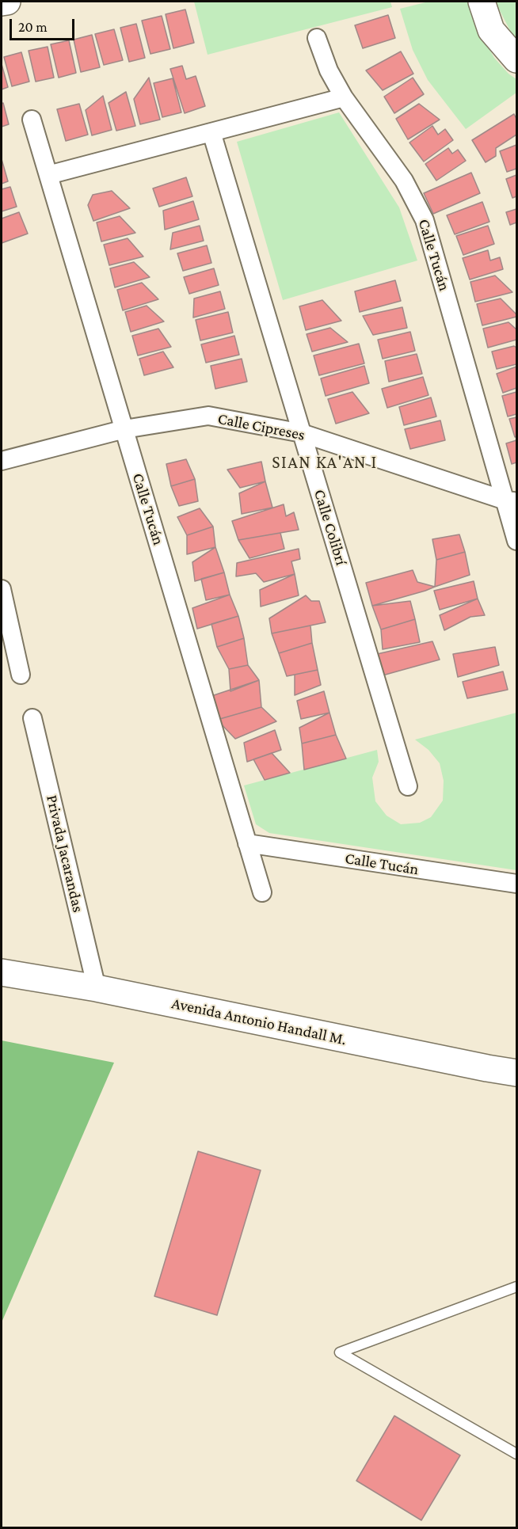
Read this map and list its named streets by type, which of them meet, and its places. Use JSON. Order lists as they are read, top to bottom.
{
  "streets": {
    "street": [
      "Calle Tucán",
      "Calle Cipreses",
      "Calle Colibrí",
      "Privada Jacarandas",
      "Avenida Antonio Handall M."
    ]
  },
  "crossings": [
    ["Calle Tucán", "Calle Cipreses"],
    ["Calle Cipreses", "Calle Colibrí"],
    ["Privada Jacarandas", "Avenida Antonio Handall M."]
  ],
  "districts": ["SIAN KA'AN I"],
  "scale_bar": "20 m"
}
